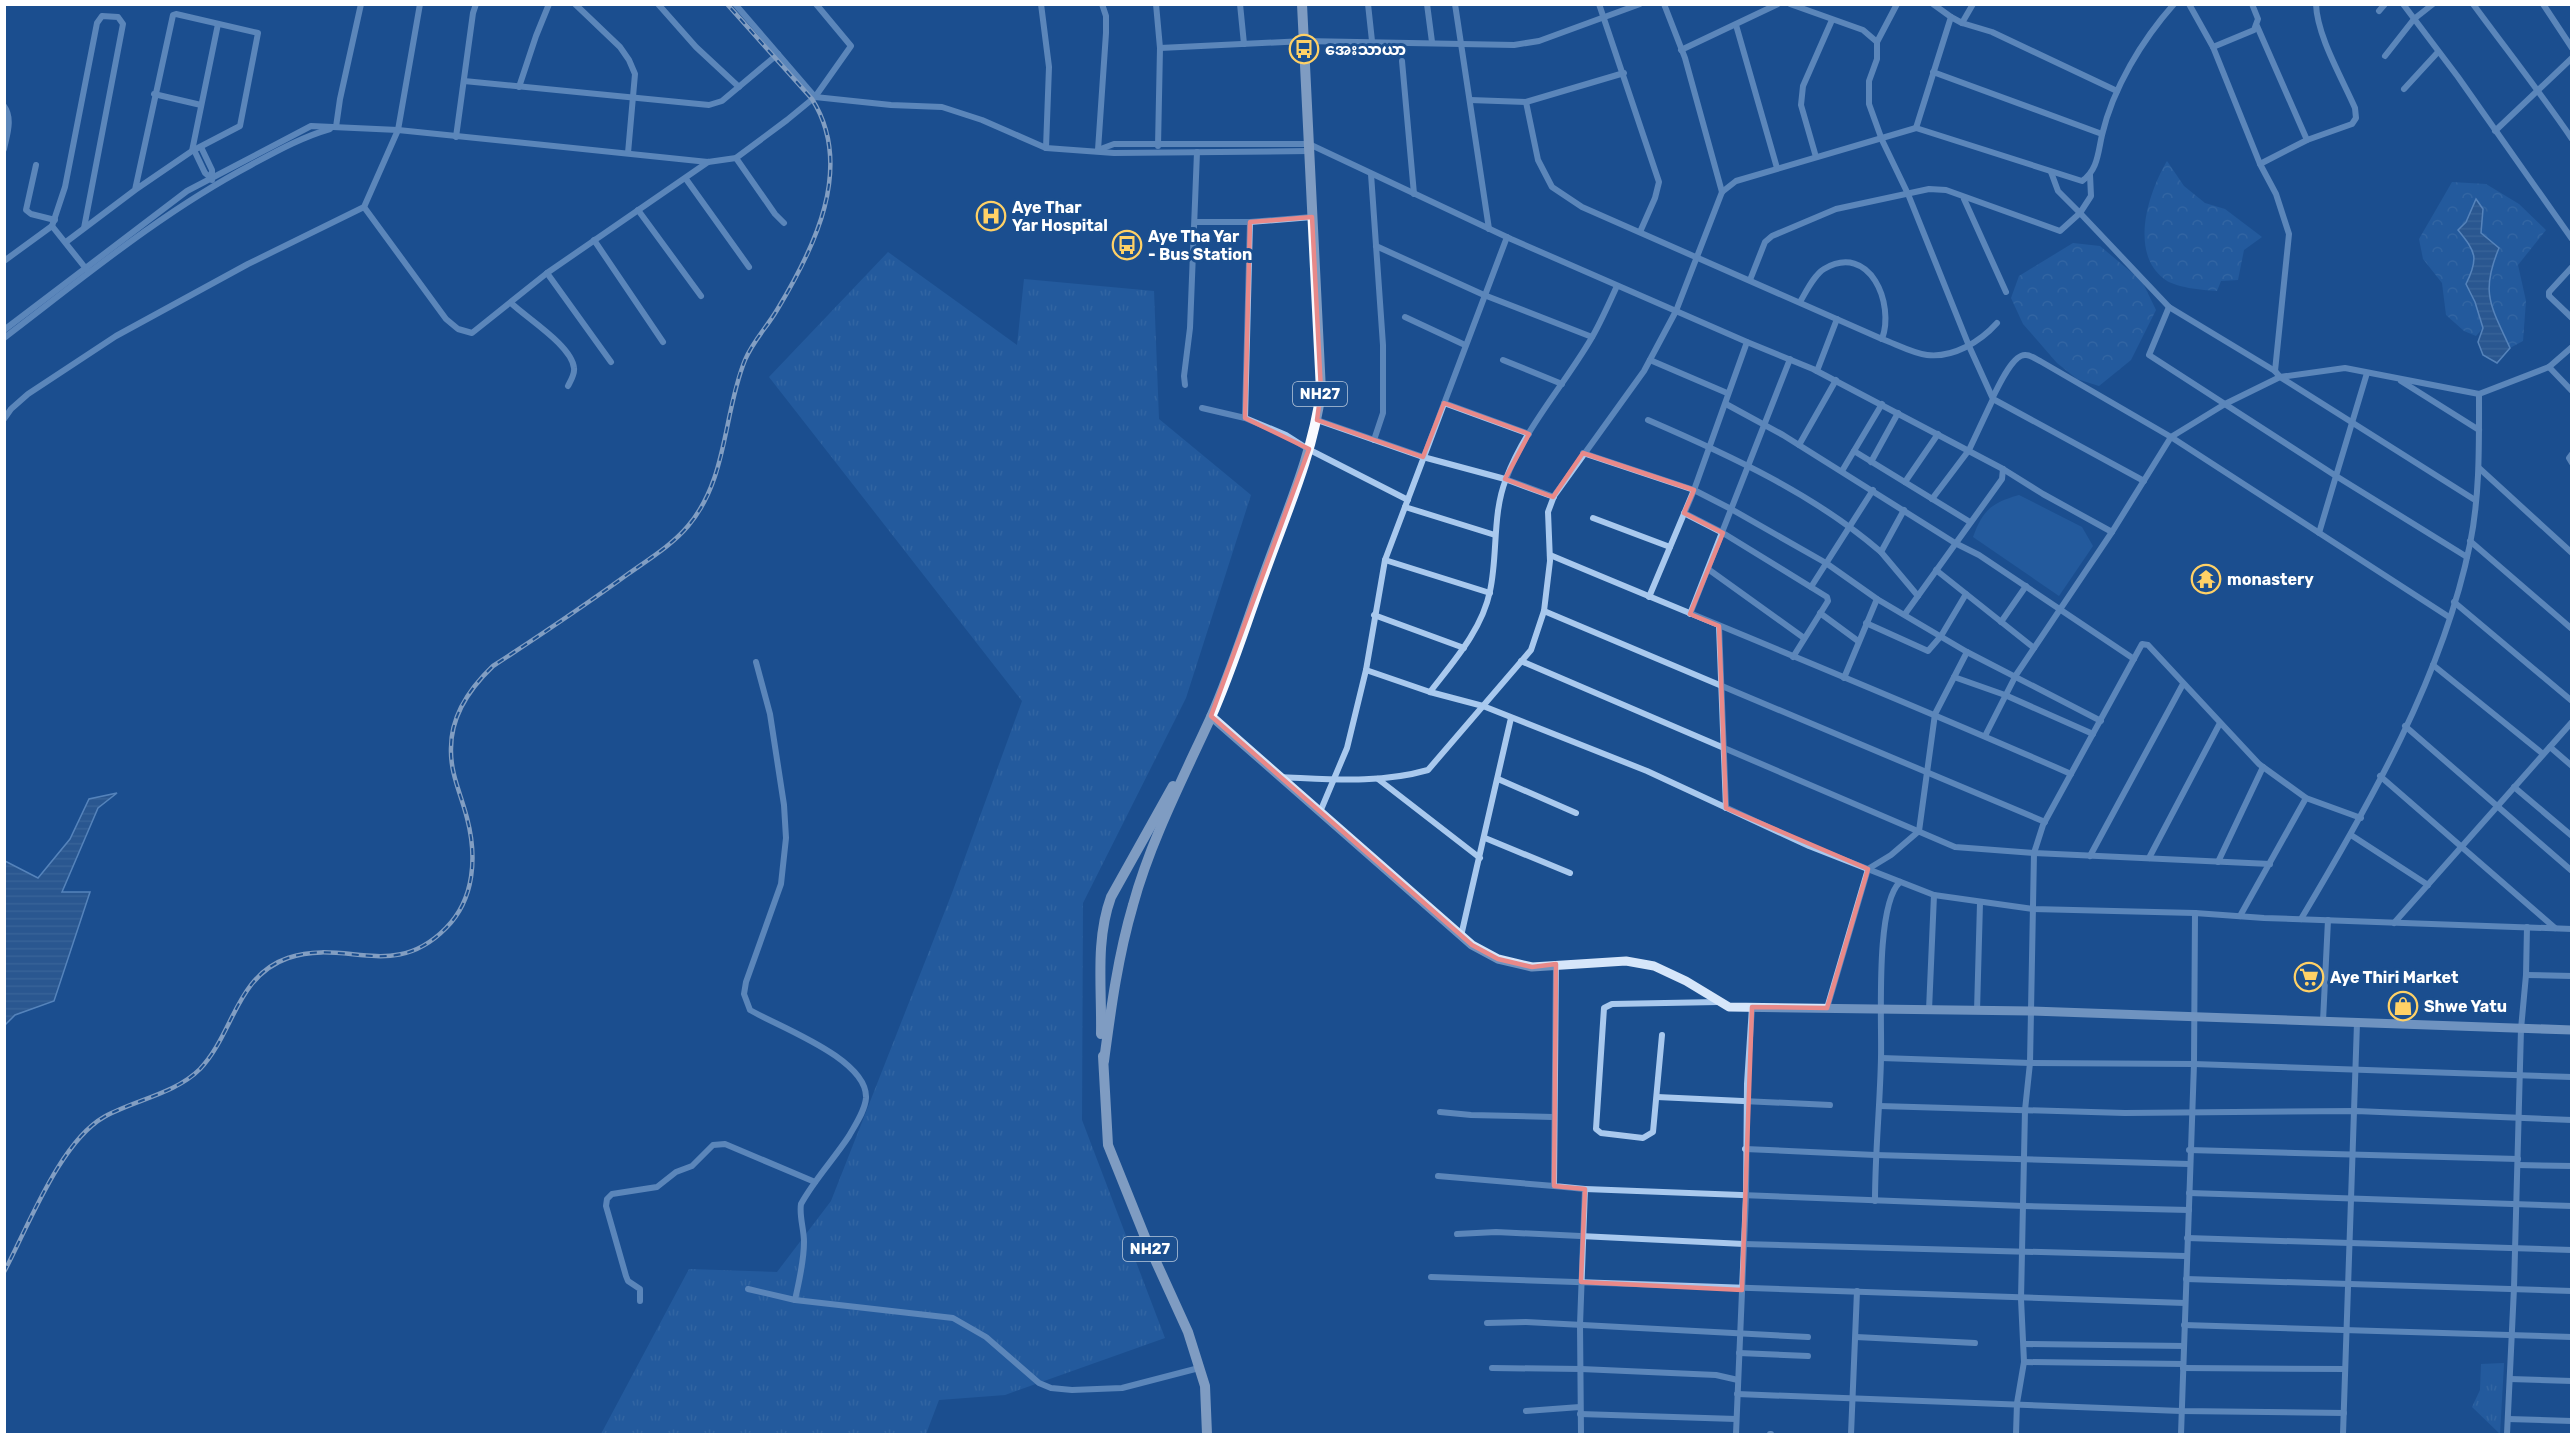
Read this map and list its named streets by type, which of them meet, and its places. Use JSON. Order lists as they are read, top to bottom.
{
  "streets": {
    "highway": ["NH27"]
  },
  "places": {
    "bus stop": ["အေးသာယာ", "Aye Tha Yar - Bus Station"],
    "hospital": ["Aye Thar Yar Hospital"],
    "temple": ["monastery"],
    "supermarket": ["Aye Thiri Market"],
    "shop": ["Shwe Yatu"]
  }
}
